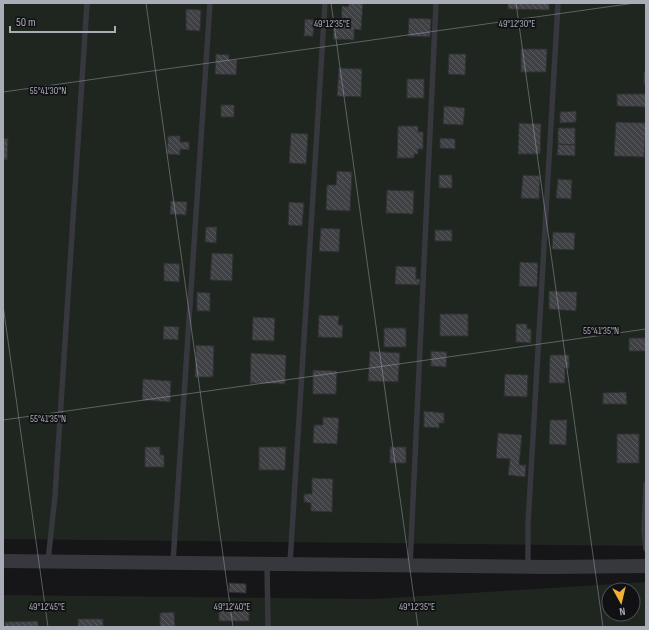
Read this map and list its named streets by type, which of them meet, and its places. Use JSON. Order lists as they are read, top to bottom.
{
  "scale_bar": "50 m",
  "north": "bottom",
  "coordinates": [
    "49°12'35\"E",
    "49°12'30\"E",
    "55°41'30\"N",
    "55°41'35\"N",
    "49°12'45\"E",
    "49°12'40\"E"
  ]
}
